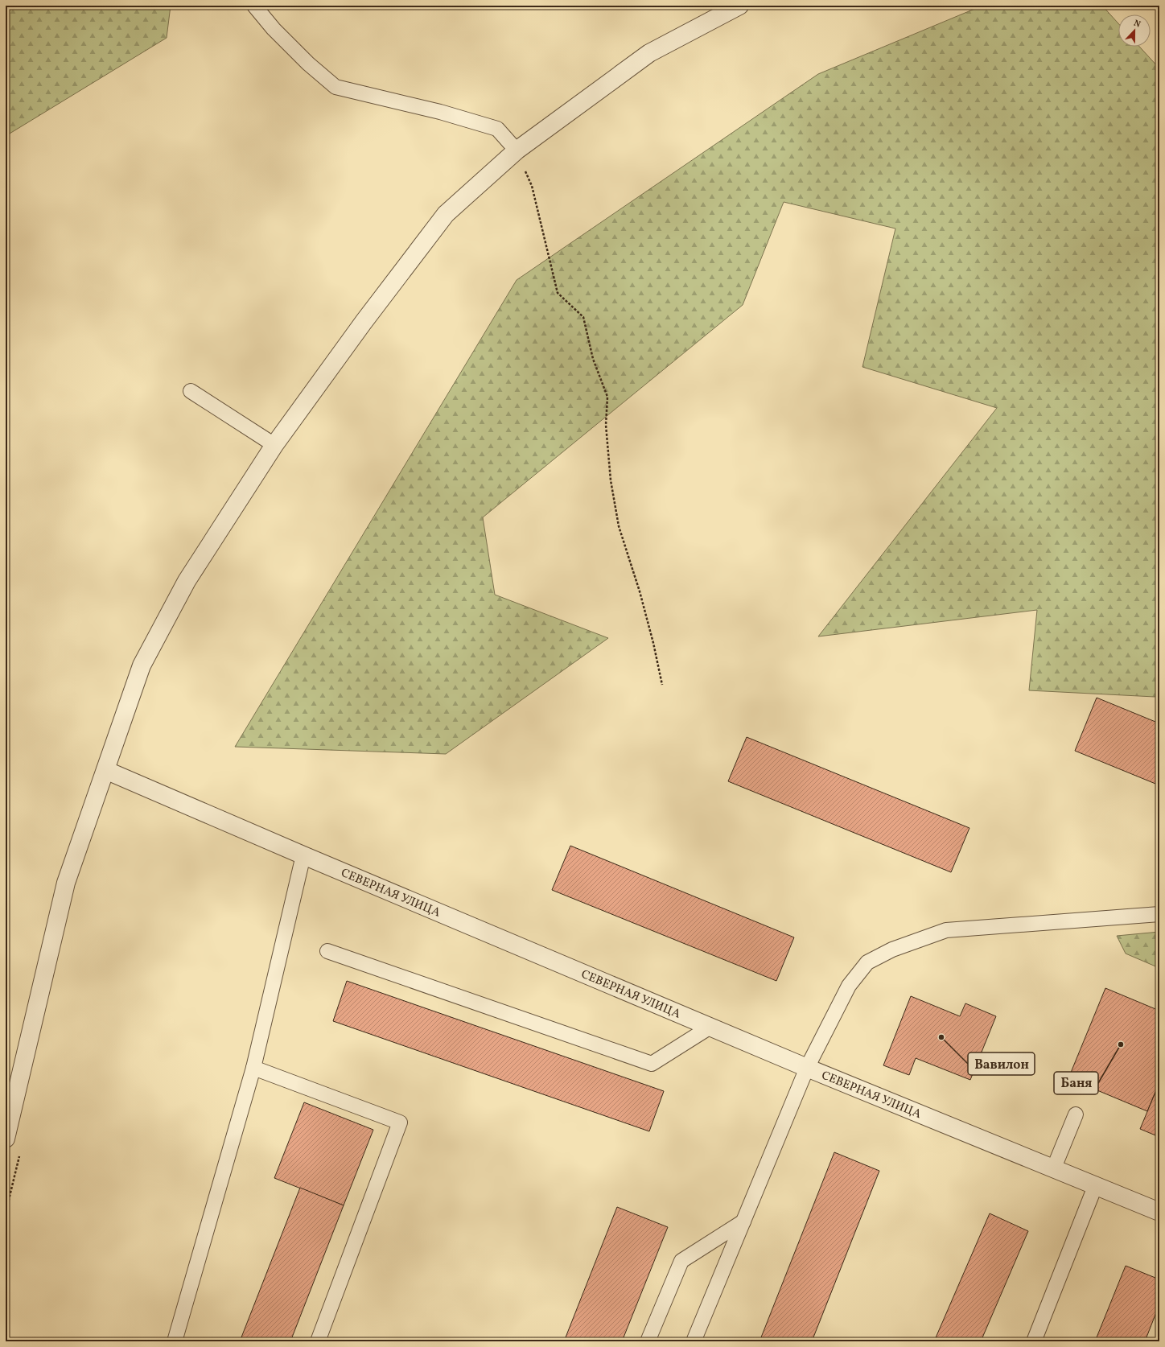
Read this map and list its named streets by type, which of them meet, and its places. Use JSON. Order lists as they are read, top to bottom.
{
  "streets": {
    "street": ["СЕВЕРНАЯ УЛИЦА"]
  },
  "places": ["Вавилон", "Баня"],
  "north": "top"
}
